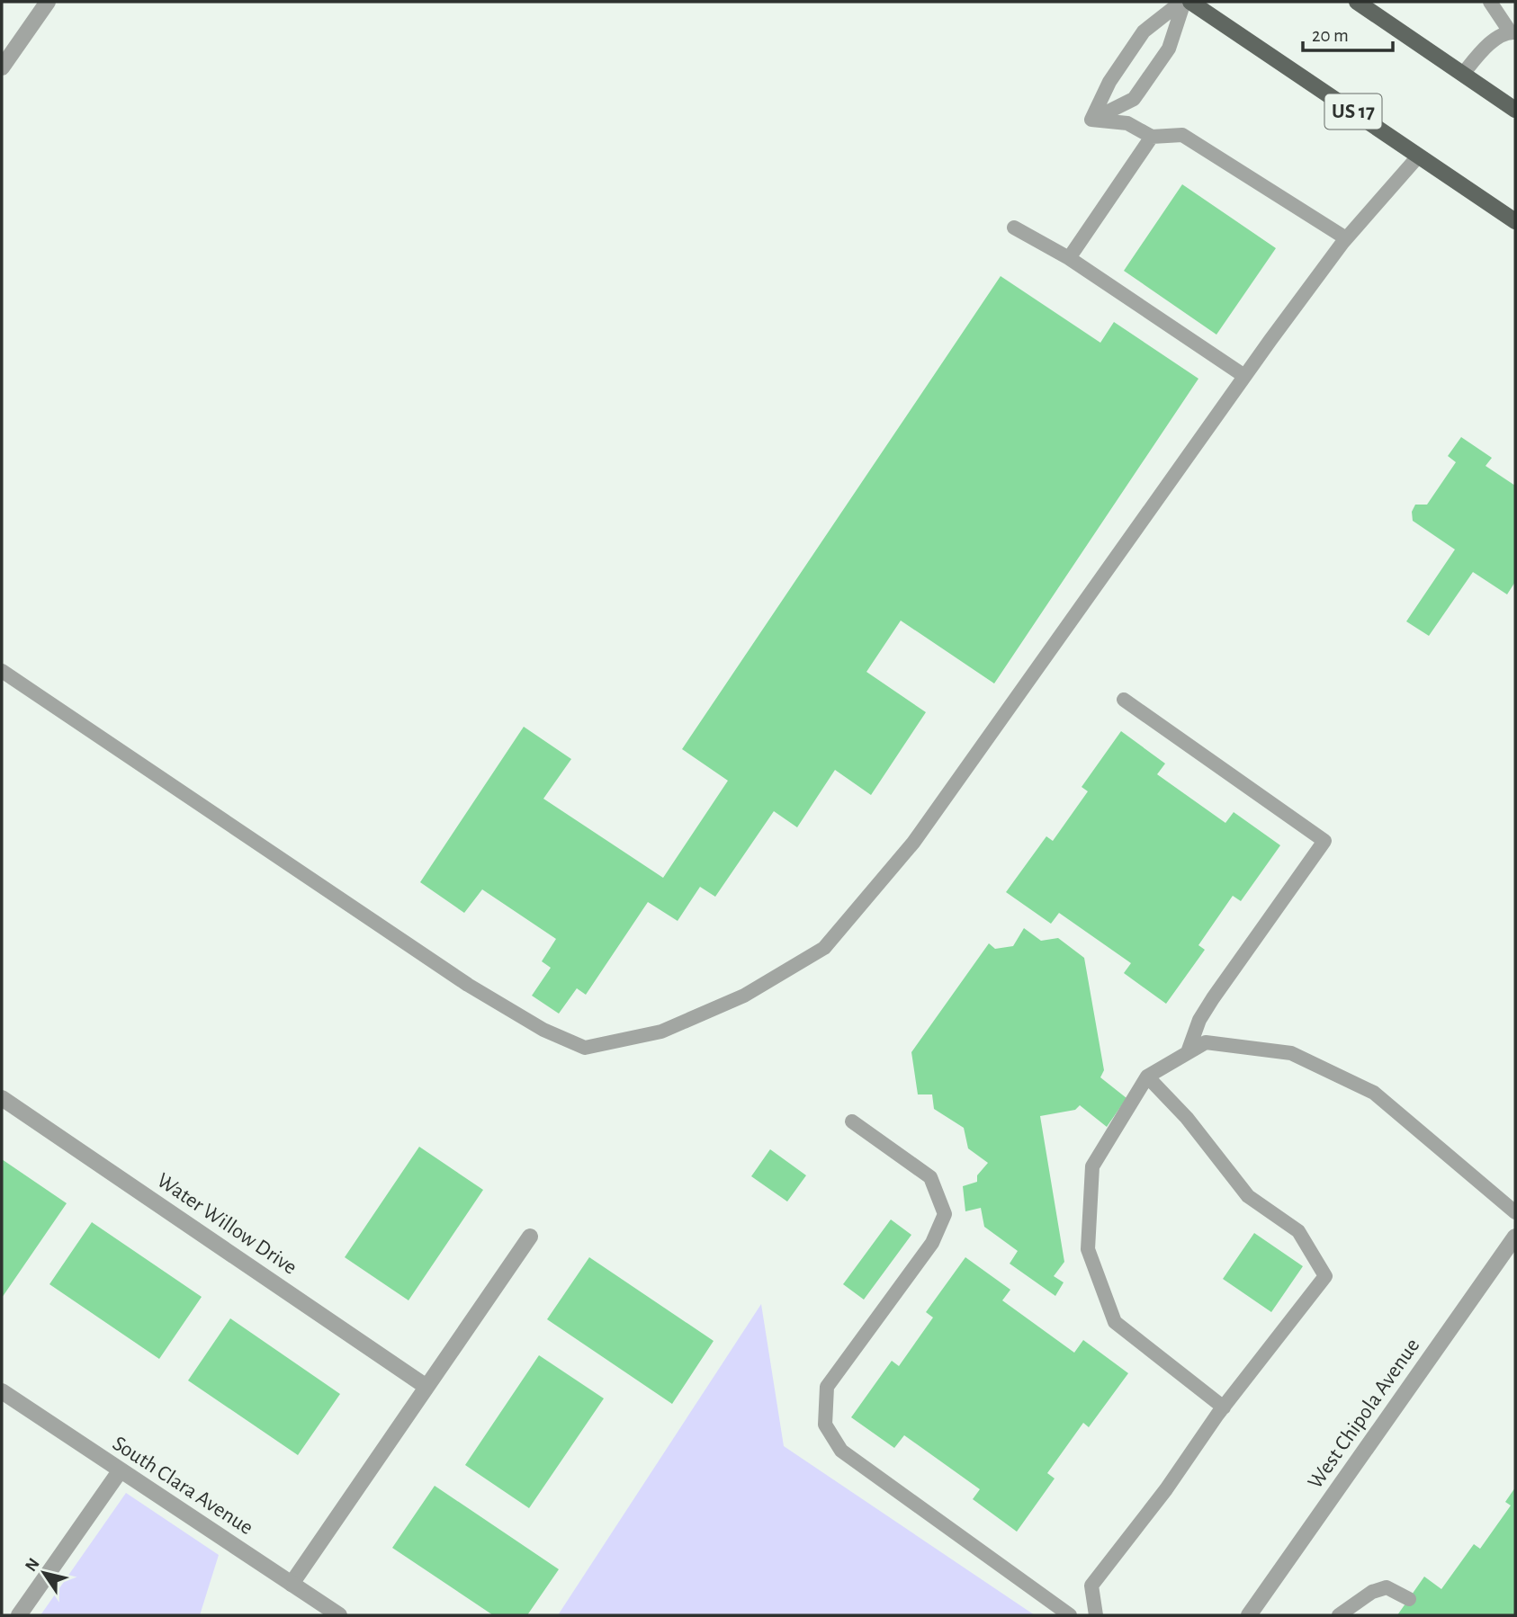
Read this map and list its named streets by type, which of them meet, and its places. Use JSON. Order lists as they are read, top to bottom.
{
  "streets": {
    "main road": ["US 17"],
    "street": ["Water Willow Drive", "West Chipola Avenue", "South Clara Avenue"]
  },
  "scale_bar": "20 m",
  "north": "top left"
}
